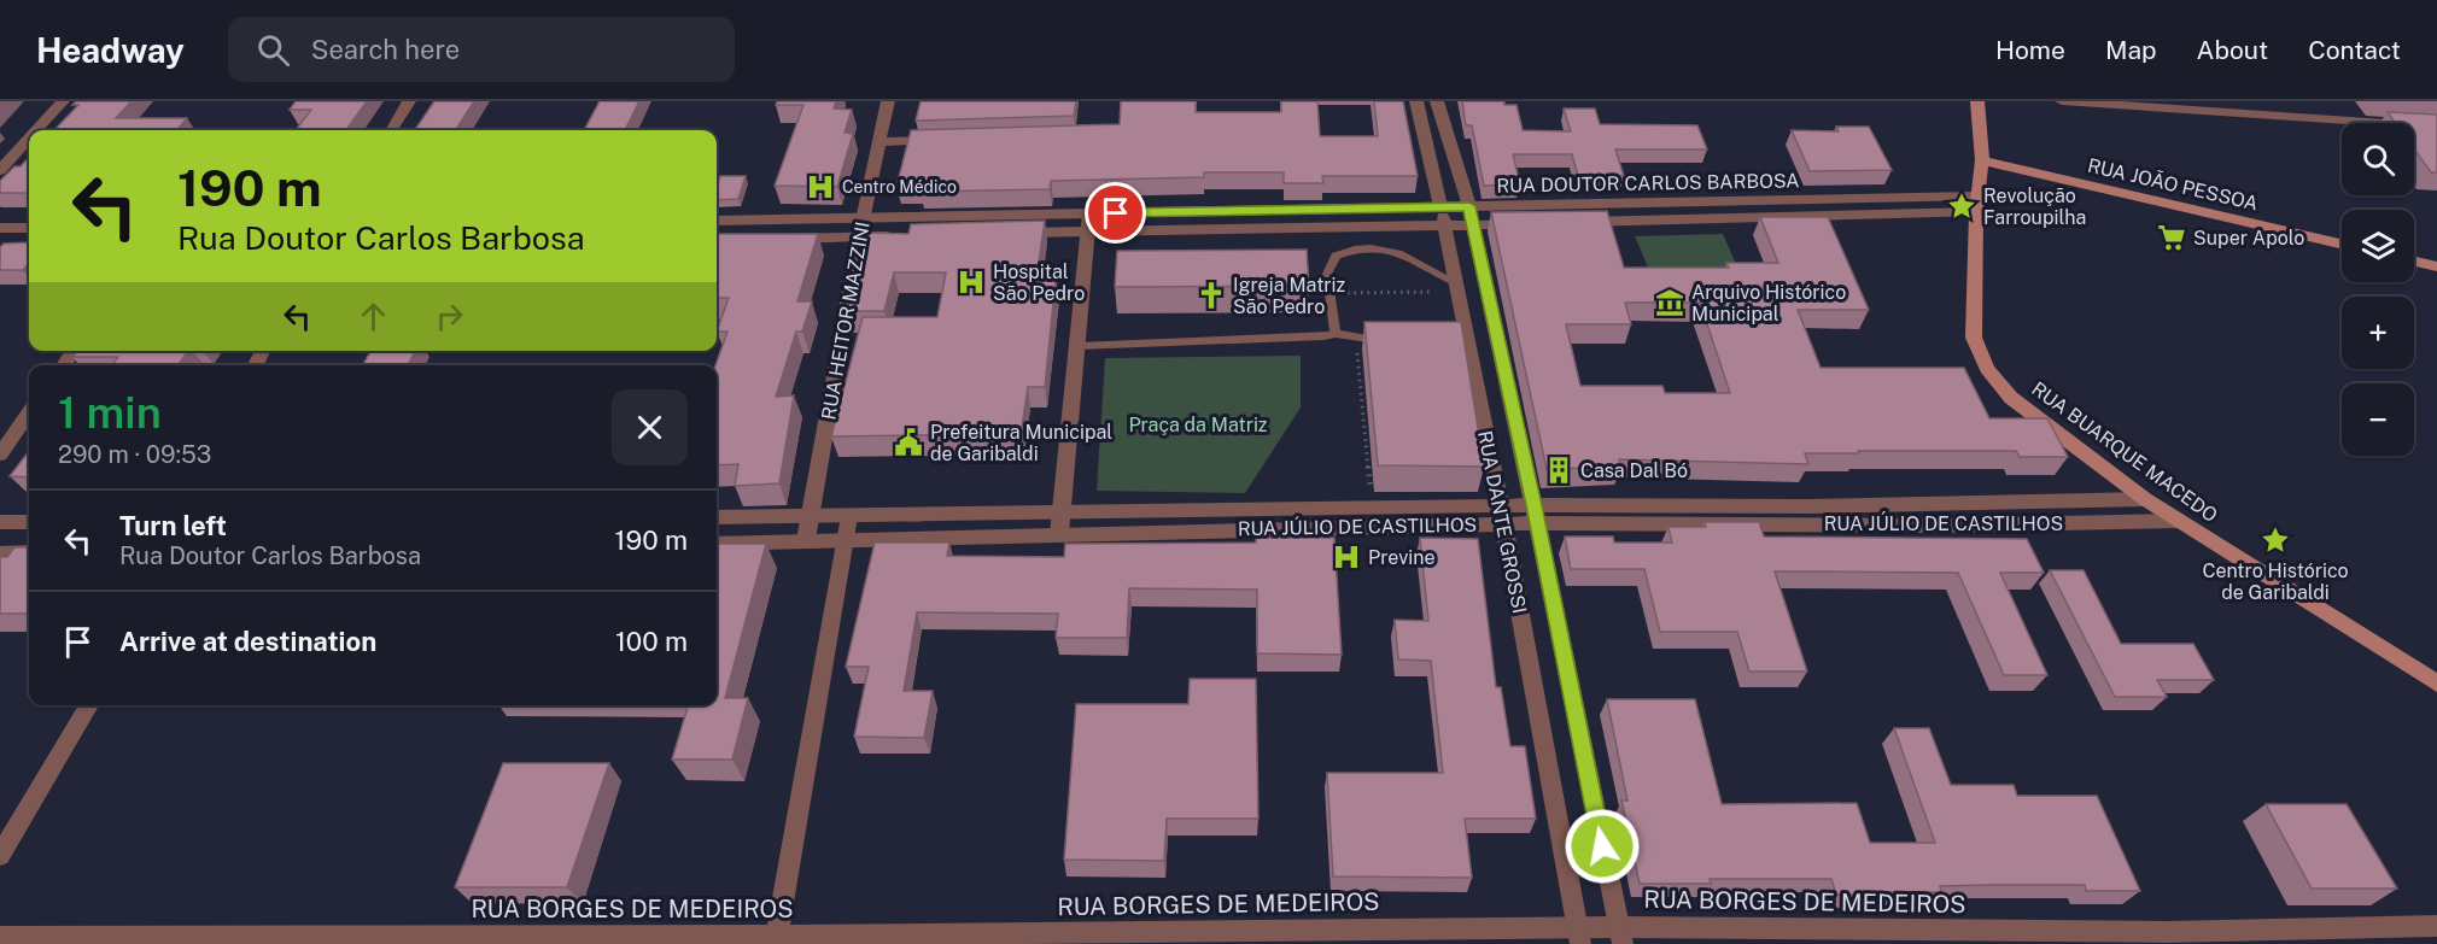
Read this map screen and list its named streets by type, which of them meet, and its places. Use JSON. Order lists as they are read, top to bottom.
{
  "streets": {
    "main road": ["RUA JOÃO PESSOA", "RUA BUARQUE MACEDO"],
    "street": [
      "RUA DOUTOR CARLOS BARBOSA",
      "RUA HEITOR MAZZINI",
      "RUA DANTE GROSSI",
      "RUA JÚLIO DE CASTILHOS",
      "RUA BORGES DE MEDEIROS"
    ]
  },
  "crossings": [
    ["RUA DOUTOR CARLOS BARBOSA", "RUA HEITOR MAZZINI"],
    ["RUA DOUTOR CARLOS BARBOSA", "RUA BUARQUE MACEDO"],
    ["RUA DOUTOR CARLOS BARBOSA", "RUA DANTE GROSSI"],
    ["RUA JOÃO PESSOA", "RUA BUARQUE MACEDO"],
    ["RUA HEITOR MAZZINI", "RUA JÚLIO DE CASTILHOS"],
    ["RUA BUARQUE MACEDO", "RUA JÚLIO DE CASTILHOS"],
    ["RUA DANTE GROSSI", "RUA JÚLIO DE CASTILHOS"],
    ["RUA DANTE GROSSI", "RUA BORGES DE MEDEIROS"]
  ],
  "parks": ["Praça da Matriz"],
  "places": {
    "hospital": ["Centro Médico", "Hospital São Pedro", "Previne"],
    "place": ["Revolução Farroupilha", "Centro Histórico de Garibaldi"],
    "supermarket": ["Super Apolo"],
    "church": ["Igreja Matriz São Pedro"],
    "museum": ["Arquivo Histórico Municipal"],
    "public building": ["Prefeitura Municipal de Garibaldi"],
    "building": ["Casa Dal Bó"]
  },
  "page": {
    "header": "Headway",
    "search": "Search here",
    "nav": [
      "Home",
      "Map",
      "About",
      "Contact"
    ],
    "map_buttons": ["+", "−"],
    "turn": ["190 m", "Rua Doutor Carlos Barbosa"],
    "heading": ["1 min", "290 m · 09:53"],
    "list": [
      {
        "name": "Turn left",
        "note": "Rua Doutor Carlos Barbosa",
        "value": "190 m"
      },
      {
        "name": "Arrive at destination",
        "value": "100 m"
      }
    ]
  }
}
